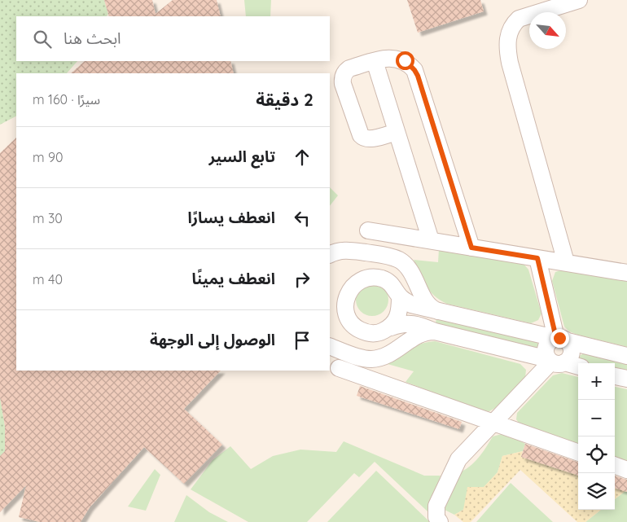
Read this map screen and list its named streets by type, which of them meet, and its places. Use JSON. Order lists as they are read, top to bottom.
{
  "north": "bottom right",
  "page": {
    "search": "ابحث هنا",
    "heading": ["2 دقيقة", "سيرًا · 160 m"],
    "list": [
      ["تابع السير", "90 m"],
      ["انعطف يسارًا", "30 m"],
      ["انعطف يمينًا", "40 m"],
      "الوصول إلى الوجهة"
    ],
    "map_buttons": ["+", "−"]
  }
}
